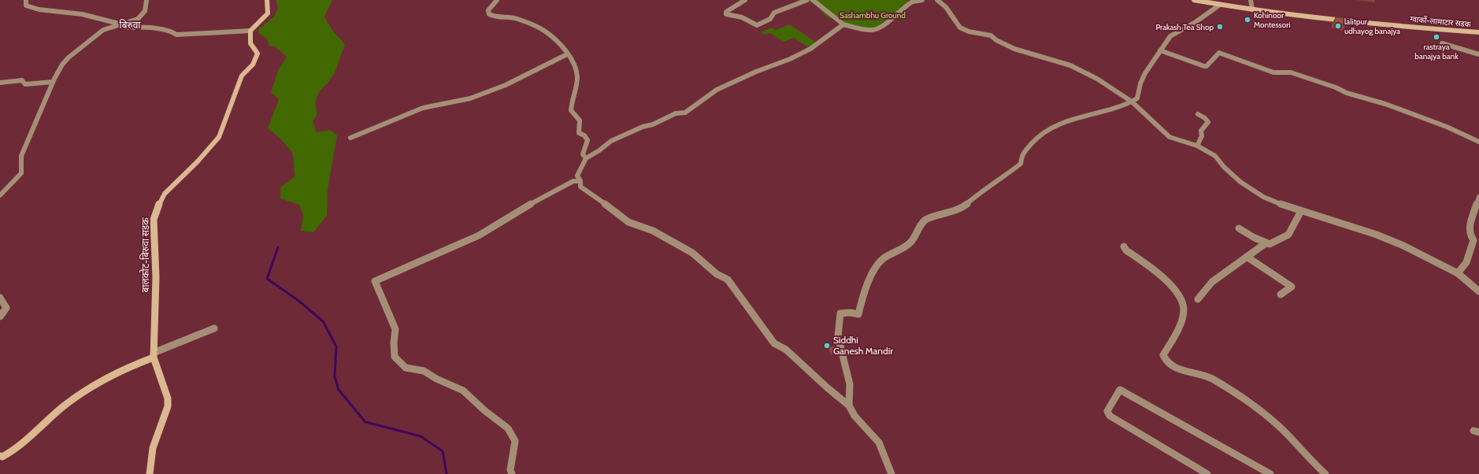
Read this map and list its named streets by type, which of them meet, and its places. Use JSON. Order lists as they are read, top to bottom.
{
  "streets": {
    "main road": ["ग्वार्को-लामाटार सडक", "बालकोट-बिरुवा सडक"]
  },
  "districts": ["बिरुवा"],
  "parks": ["Sashambhu Ground"],
  "places": [
    "Kohinoor Montessori",
    "lalitpur udhayog banajya",
    "Prakash Tea Shop",
    "rastraya banajya bank",
    "Siddhi Ganesh Mandir"
  ]
}
